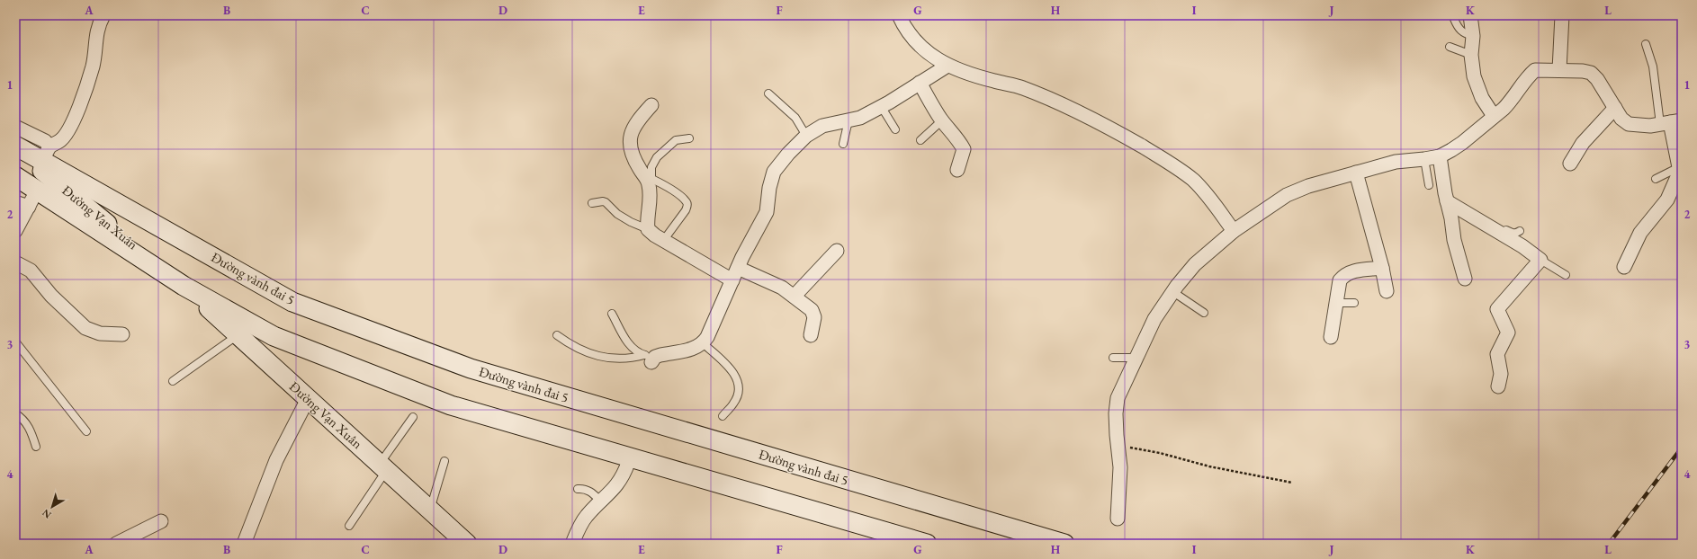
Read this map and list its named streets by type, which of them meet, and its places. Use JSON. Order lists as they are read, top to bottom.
{
  "streets": {
    "main road": ["Đường Vạn Xuân", "Đường vành đai 5"]
  },
  "north": "bottom left",
  "grid": {
    "columns": [
      "A",
      "B",
      "C",
      "D",
      "E",
      "F",
      "G",
      "H",
      "I",
      "J",
      "K",
      "L"
    ],
    "rows": [
      "1",
      "2",
      "3",
      "4"
    ]
  }
}
